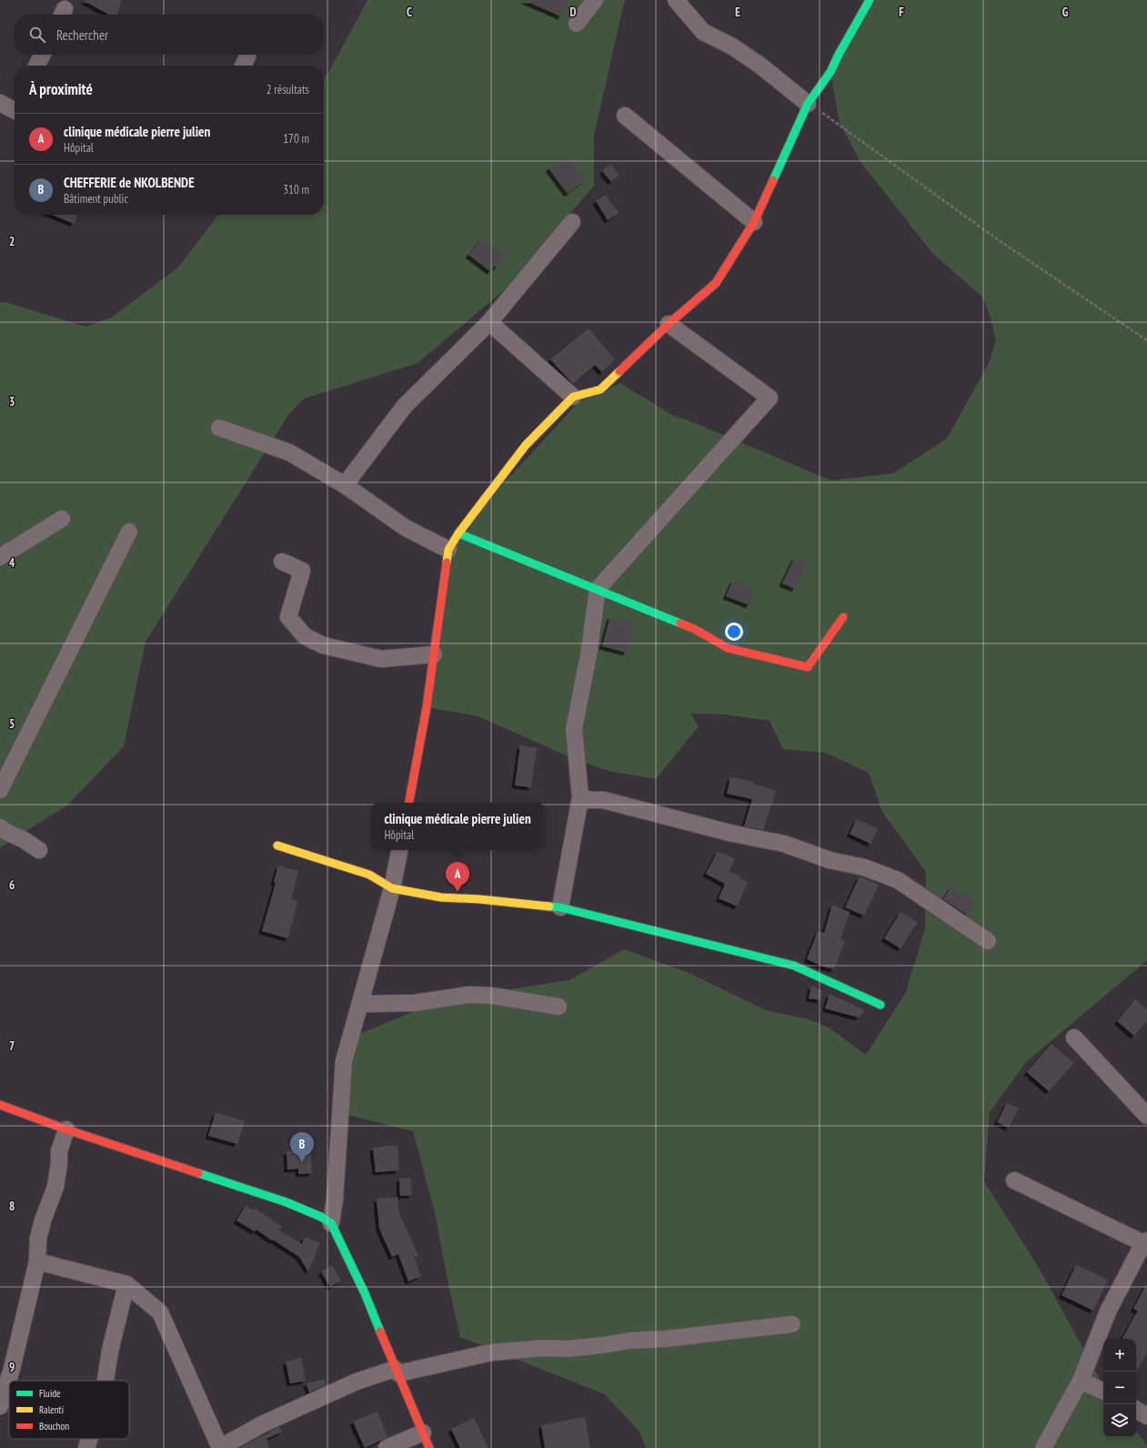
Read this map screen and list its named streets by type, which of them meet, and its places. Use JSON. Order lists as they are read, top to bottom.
{
  "legend": ["Fluide", "Ralenti", "Bouchon"],
  "page": {
    "search": "Rechercher",
    "heading": ["À proximité", "2 résultats"],
    "list": [
      {
        "mark": "A",
        "name": "clinique médicale pierre julien",
        "note": "Hôpital",
        "value": "170 m"
      },
      {
        "mark": "B",
        "name": "CHEFFERIE de NKOLBENDE",
        "note": "Bâtiment public",
        "value": "310 m"
      }
    ],
    "popup": ["clinique médicale pierre julien", "Hôpital"],
    "pins": ["A", "B"],
    "map_buttons": ["+", "−"]
  },
  "grid": {
    "columns": [
      "C",
      "D",
      "E",
      "F",
      "G"
    ],
    "rows": [
      "2",
      "3",
      "4",
      "5",
      "6",
      "7",
      "8",
      "9"
    ]
  }
}
